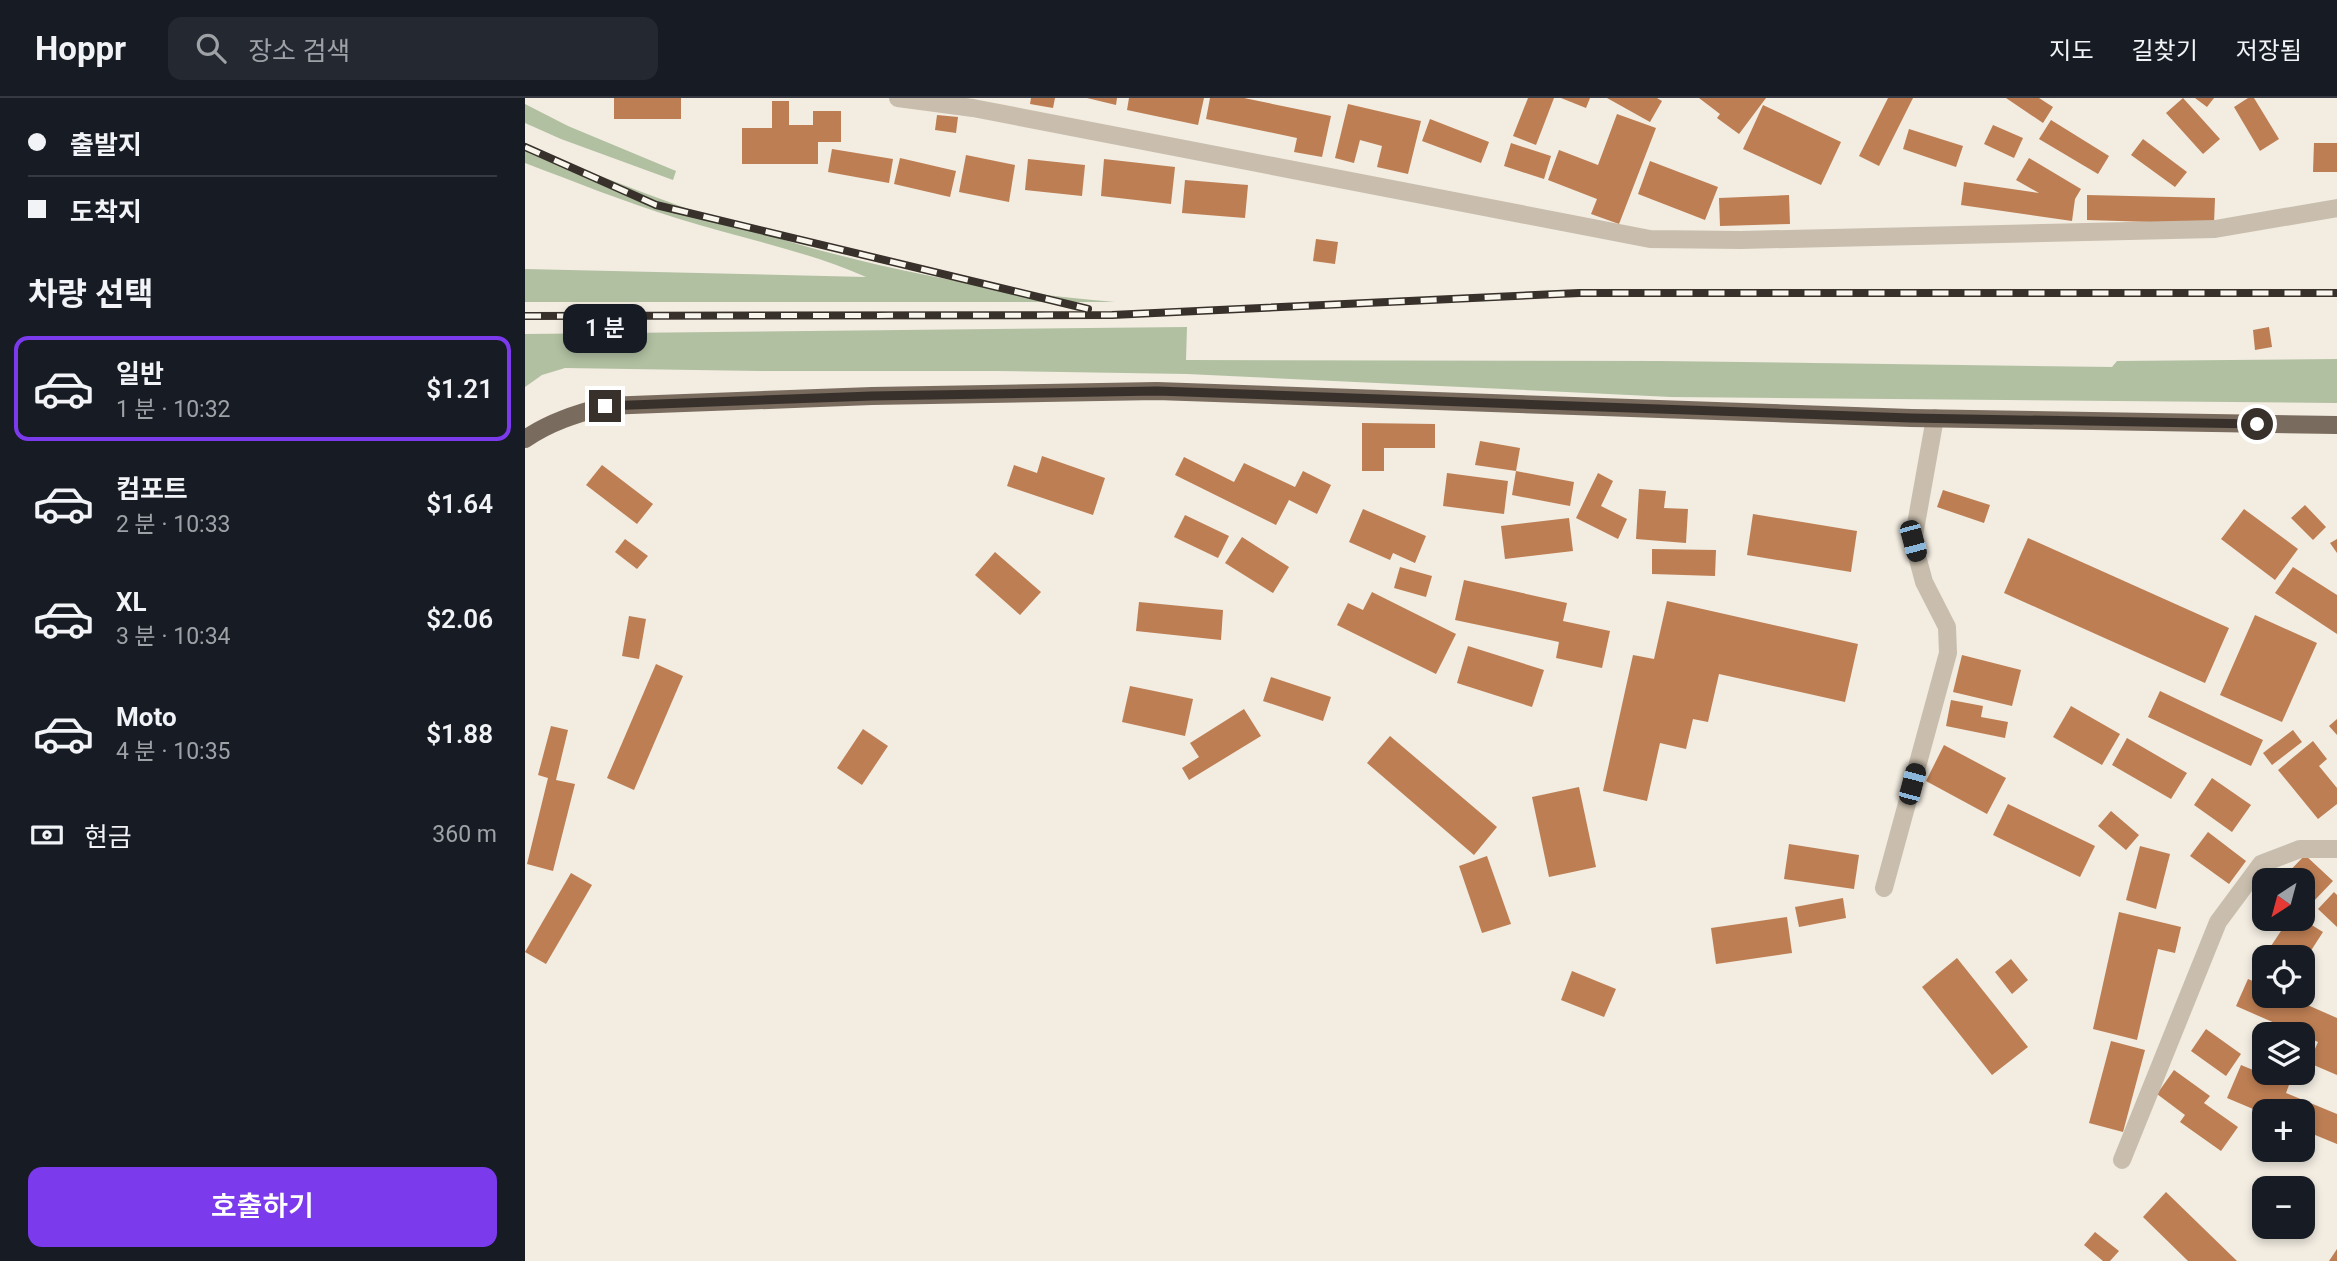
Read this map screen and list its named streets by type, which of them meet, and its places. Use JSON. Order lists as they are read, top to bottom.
{
  "north": "bottom left",
  "page": {
    "header": "Hoppr",
    "search": "장소 검색",
    "nav": ["지도", "길찾기", "저장됨"],
    "banner": ["출발지", "도착지"],
    "heading": "차량 선택",
    "bubble": "1 분",
    "list": [
      {
        "name": "일반",
        "note": "1 분 · 10:32",
        "value": "$1.21"
      },
      {
        "name": "컴포트",
        "note": "2 분 · 10:33",
        "value": "$1.64"
      },
      {
        "name": "XL",
        "note": "3 분 · 10:34",
        "value": "$2.06"
      },
      {
        "name": "Moto",
        "note": "4 분 · 10:35",
        "value": "$1.88"
      }
    ],
    "pay": ["현금", "360 m"],
    "map_buttons": ["+", "−"],
    "buttons": "호출하기"
  }
}
